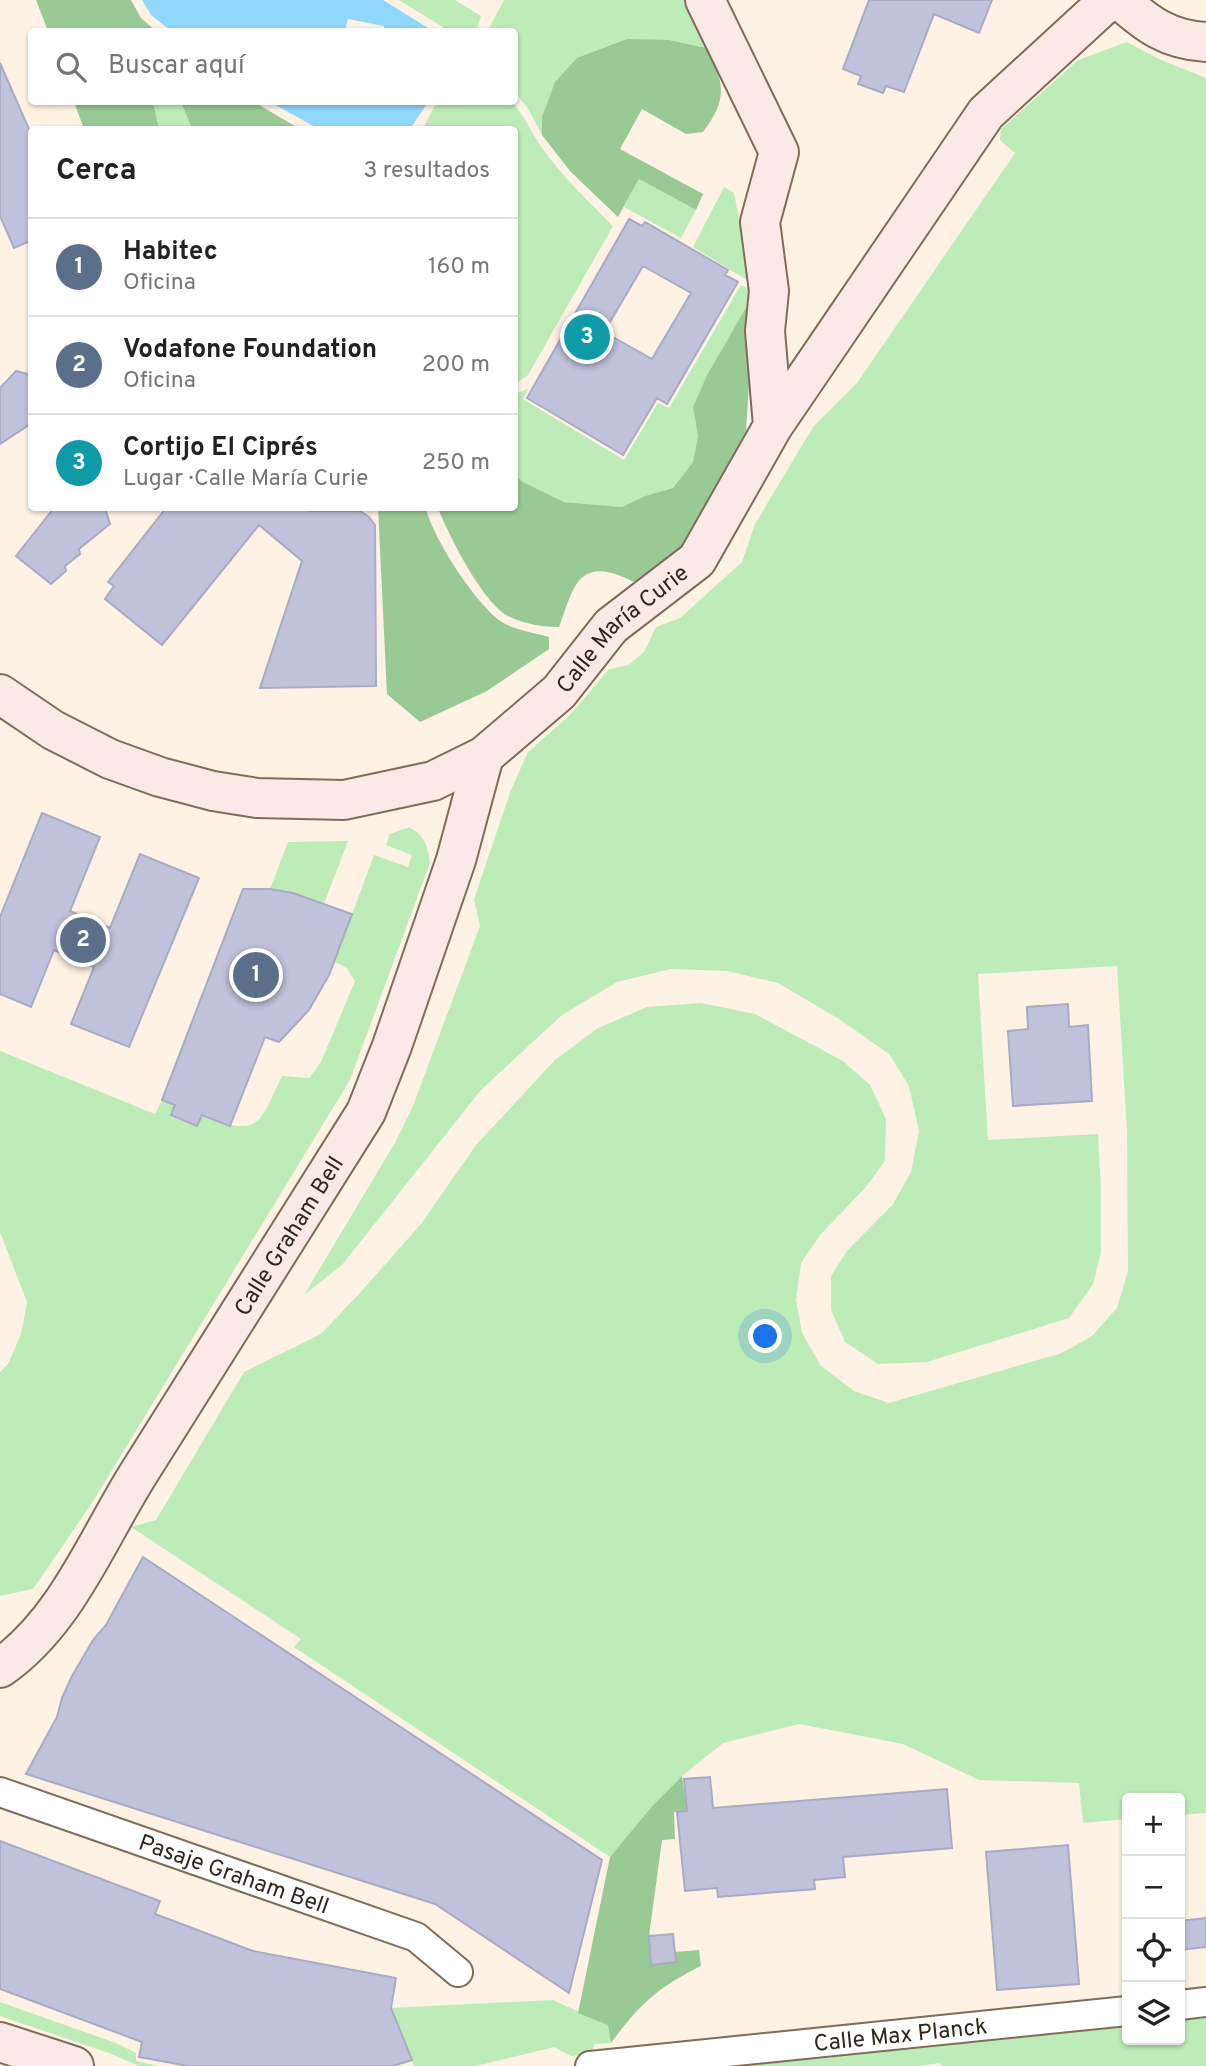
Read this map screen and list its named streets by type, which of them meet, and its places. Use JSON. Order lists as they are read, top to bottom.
{
  "streets": {
    "street": [
      "Calle María Curie",
      "Calle Graham Bell",
      "Pasaje Graham Bell",
      "Calle Max Planck"
    ]
  },
  "crossings": [
    ["Calle María Curie", "Calle Graham Bell"]
  ],
  "page": {
    "search": "Buscar aquí",
    "heading": ["Cerca", "3 resultados"],
    "list": [
      {
        "mark": "1",
        "name": "Habitec",
        "note": "Oficina",
        "value": "160 m"
      },
      {
        "mark": "2",
        "name": "Vodafone Foundation",
        "note": "Oficina",
        "value": "200 m"
      },
      {
        "mark": "3",
        "name": "Cortijo El Ciprés",
        "note": "Lugar · Calle María Curie",
        "value": "250 m"
      }
    ],
    "pins": ["3", "2", "1"],
    "map_buttons": ["+", "−"]
  }
}
